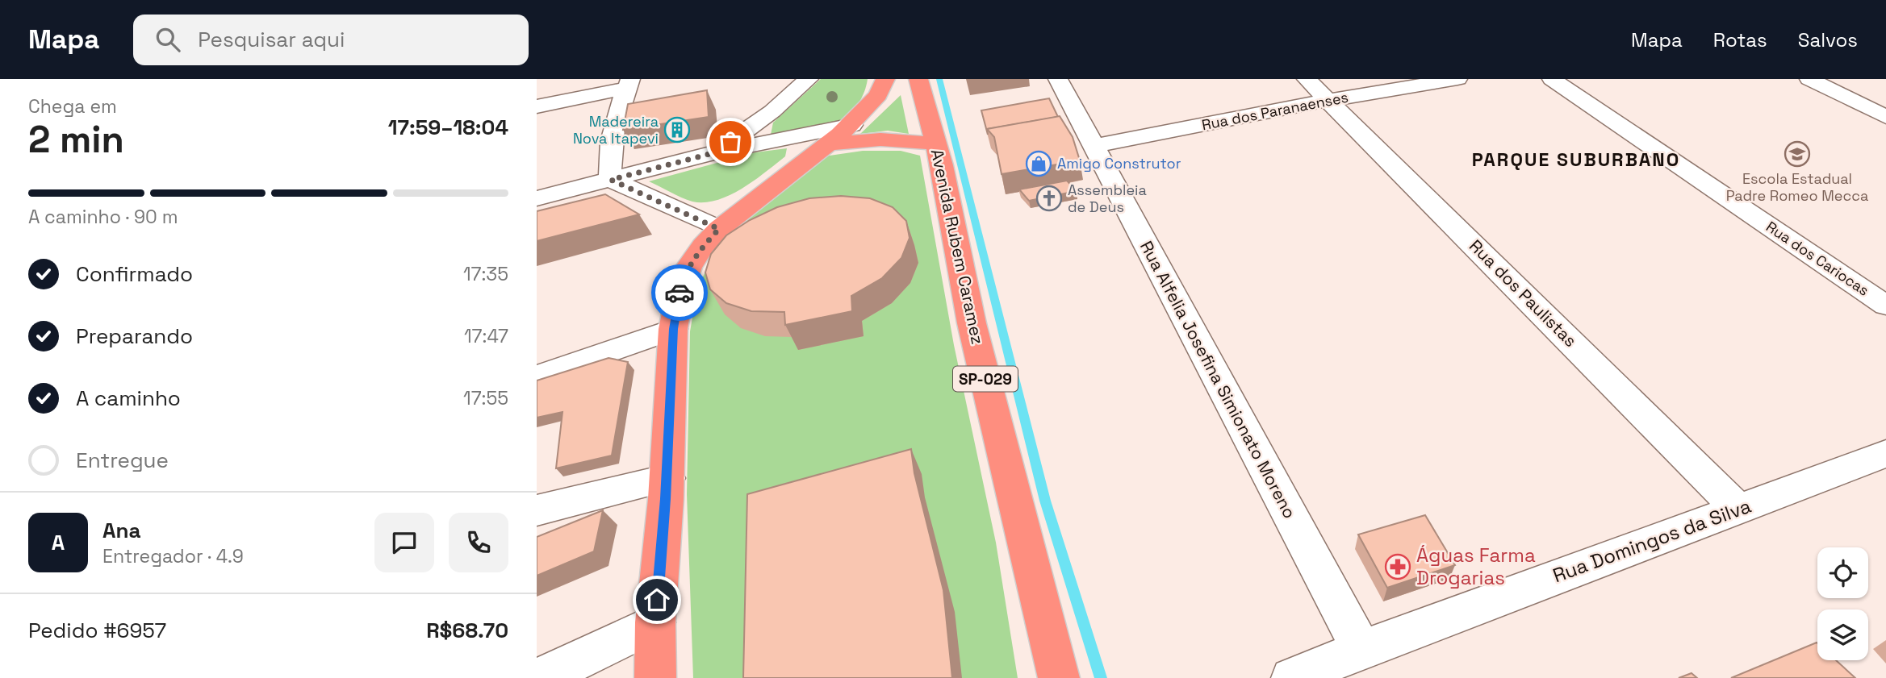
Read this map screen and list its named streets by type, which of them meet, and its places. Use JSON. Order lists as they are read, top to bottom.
{
  "streets": {
    "highway": ["Avenida Rubem Caramez", "SP-029"],
    "street": [
      "Rua dos Paranaenses",
      "Rua dos Cariocas",
      "Rua dos Paulistas",
      "Rua Alfelia Josefina Simionato Moreno",
      "Rua Domingos da Silva"
    ]
  },
  "crossings": [
    ["Rua dos Paranaenses", "Rua dos Paulistas"],
    ["Rua dos Paranaenses", "Rua Alfelia Josefina Simionato Moreno"],
    ["Rua dos Paulistas", "Rua Domingos da Silva"],
    ["Rua Alfelia Josefina Simionato Moreno", "Rua Domingos da Silva"]
  ],
  "districts": ["PARQUE SUBURBANO"],
  "places": {
    "building": ["Madereira Nova Itapevi"],
    "school or university": ["Escola Estadual Padre Romeo Mecca"],
    "shop": ["Amigo Construtor"],
    "church": ["Assembleia de Deus"],
    "pharmacy": ["Águas Farma Drogarias"]
  },
  "page": {
    "header": "Mapa",
    "search": "Pesquisar aqui",
    "nav": ["Mapa", "Rotas", "Salvos"],
    "heading": ["2 min", "Chega em", "17:59–18:04"],
    "panel": [
      "Ana",
      "Entregador · 4.9",
      "Pedido #6957",
      "R$68.70"
    ],
    "bar": "A caminho · 90 m",
    "list": [
      ["Confirmado", "17:35"],
      ["Preparando", "17:47"],
      ["A caminho", "17:55"],
      "Entregue"
    ],
    "round": "A"
  }
}
